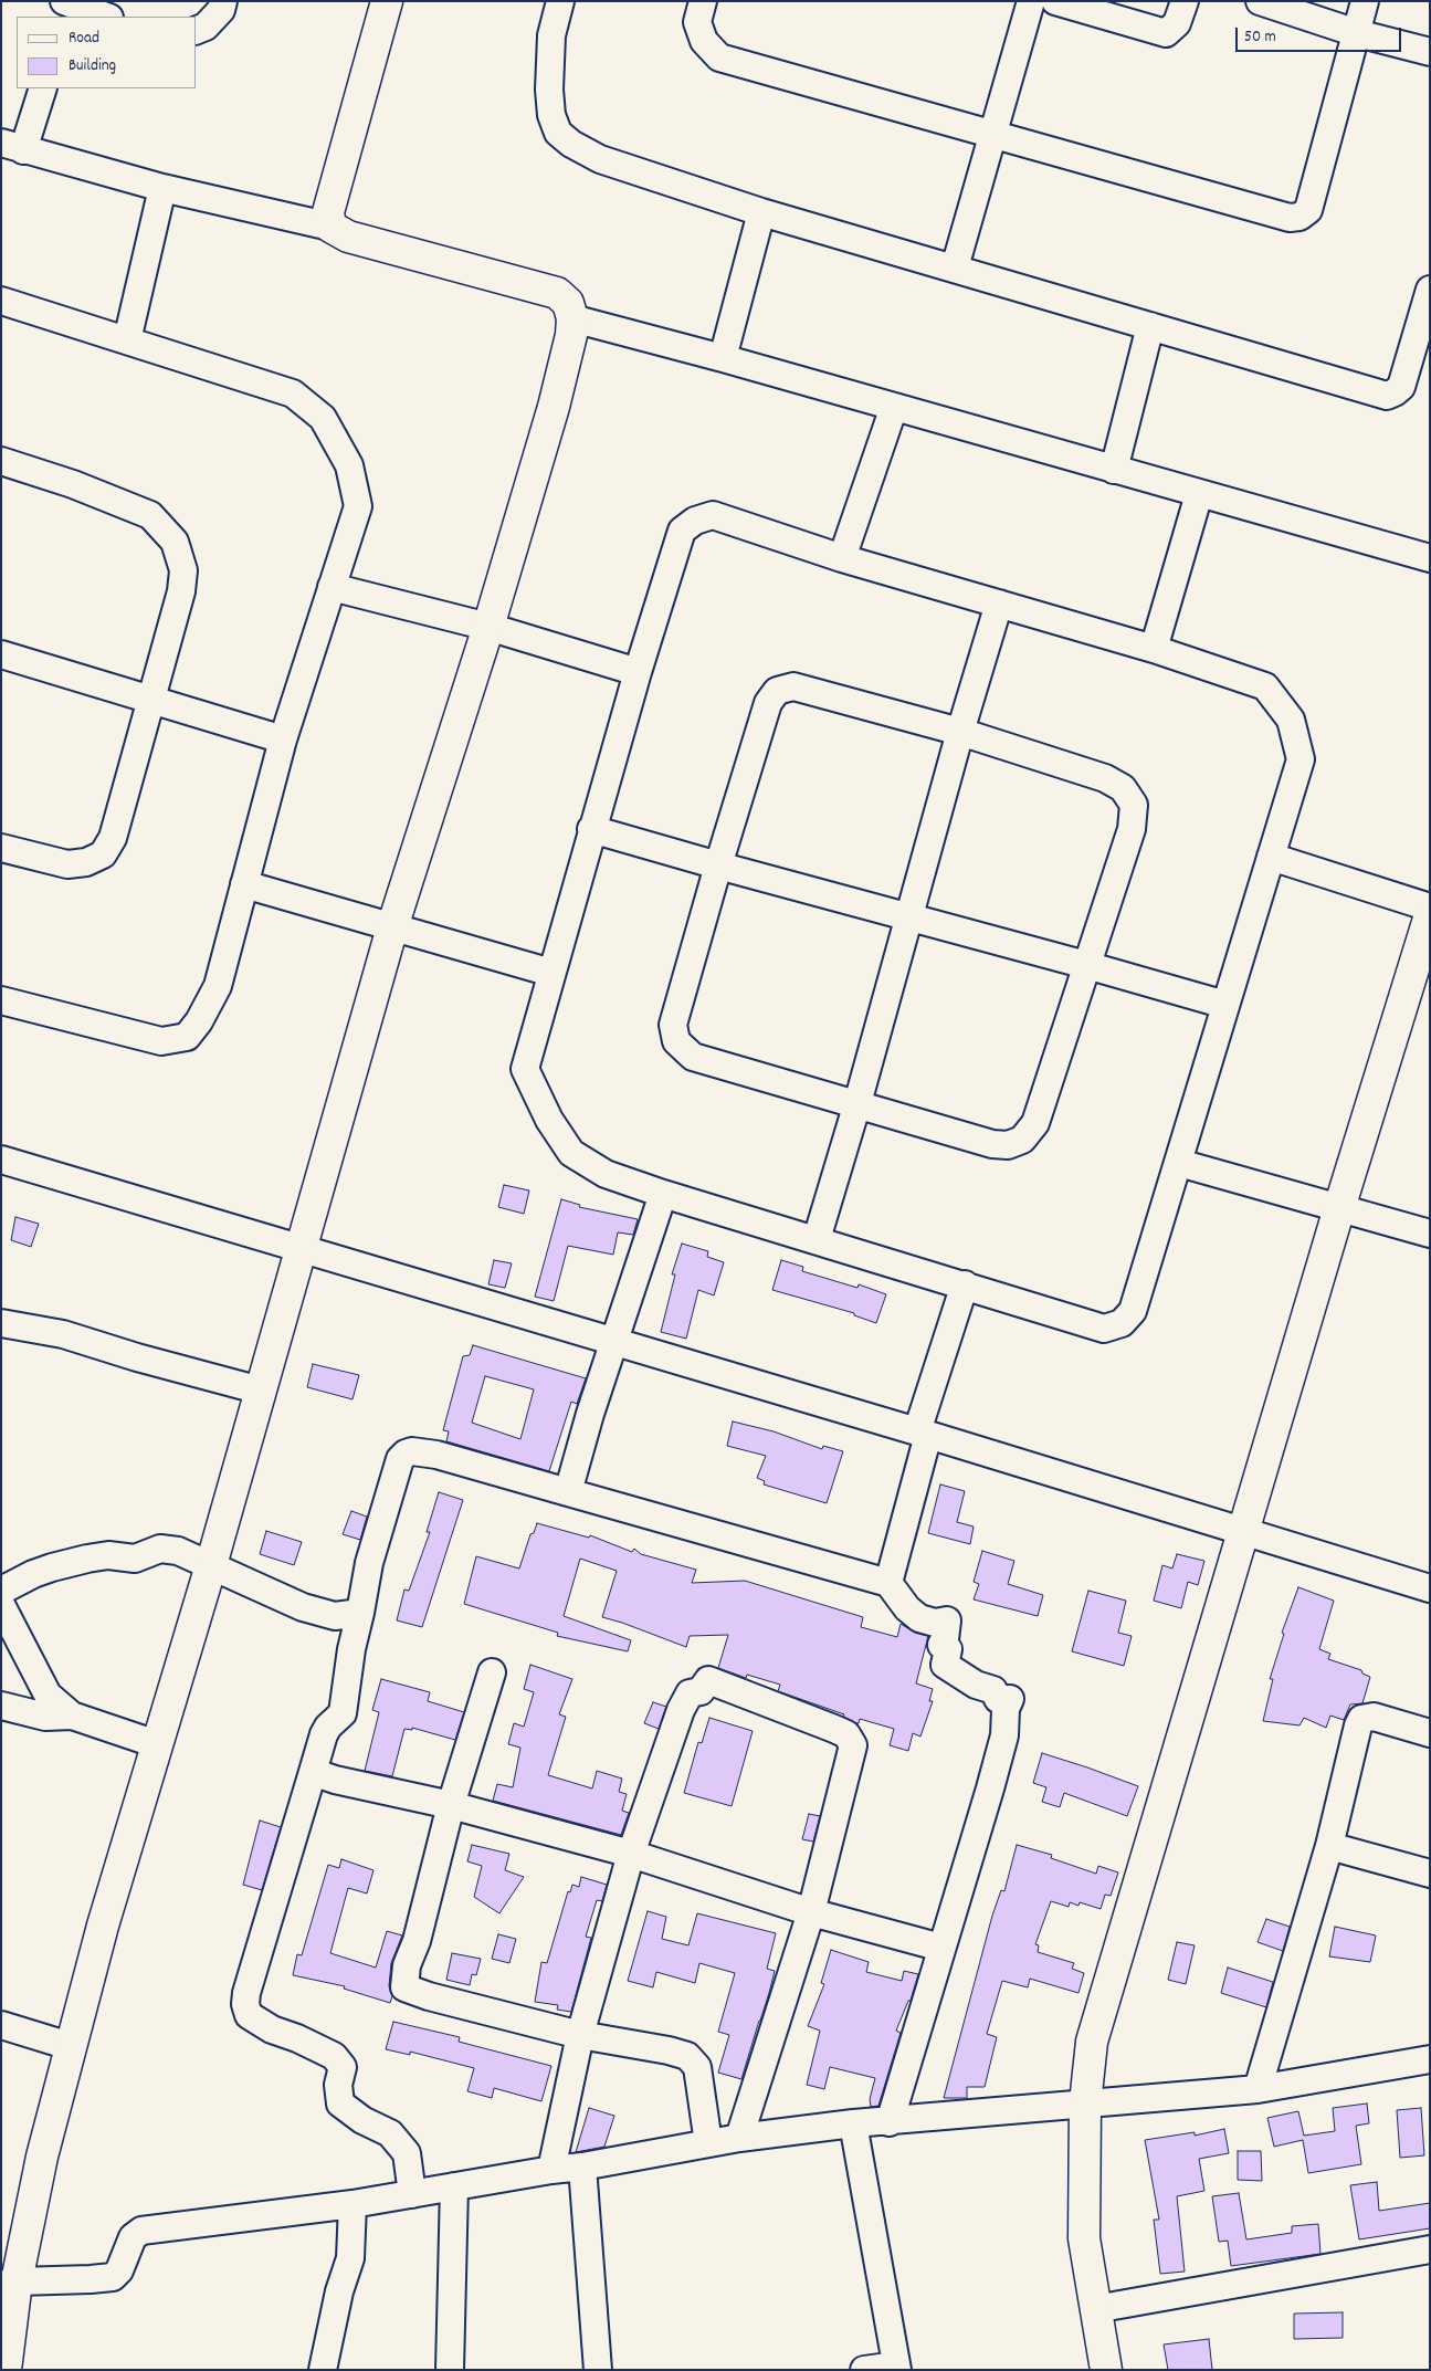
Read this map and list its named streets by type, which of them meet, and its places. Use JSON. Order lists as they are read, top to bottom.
{
  "legend": ["Road", "Building"],
  "scale_bar": "50 m"
}
